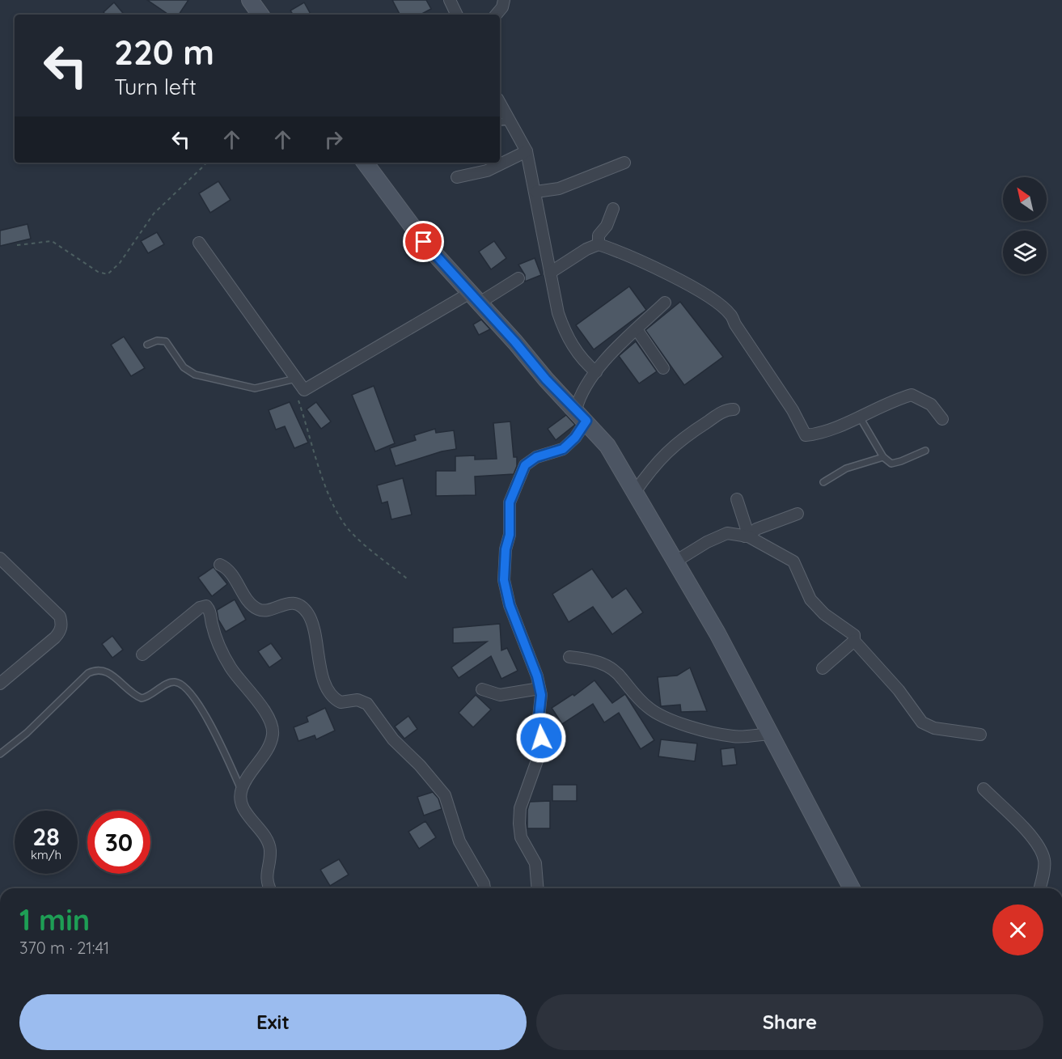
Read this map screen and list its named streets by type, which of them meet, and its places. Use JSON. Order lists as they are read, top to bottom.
{
  "north": "top left",
  "page": {
    "turn": ["220 m", "Turn left"],
    "speed": "28 km/h",
    "limit": "30",
    "heading": ["1 min", "370 m · 21:41"],
    "buttons": ["Exit", "Share"]
  }
}
